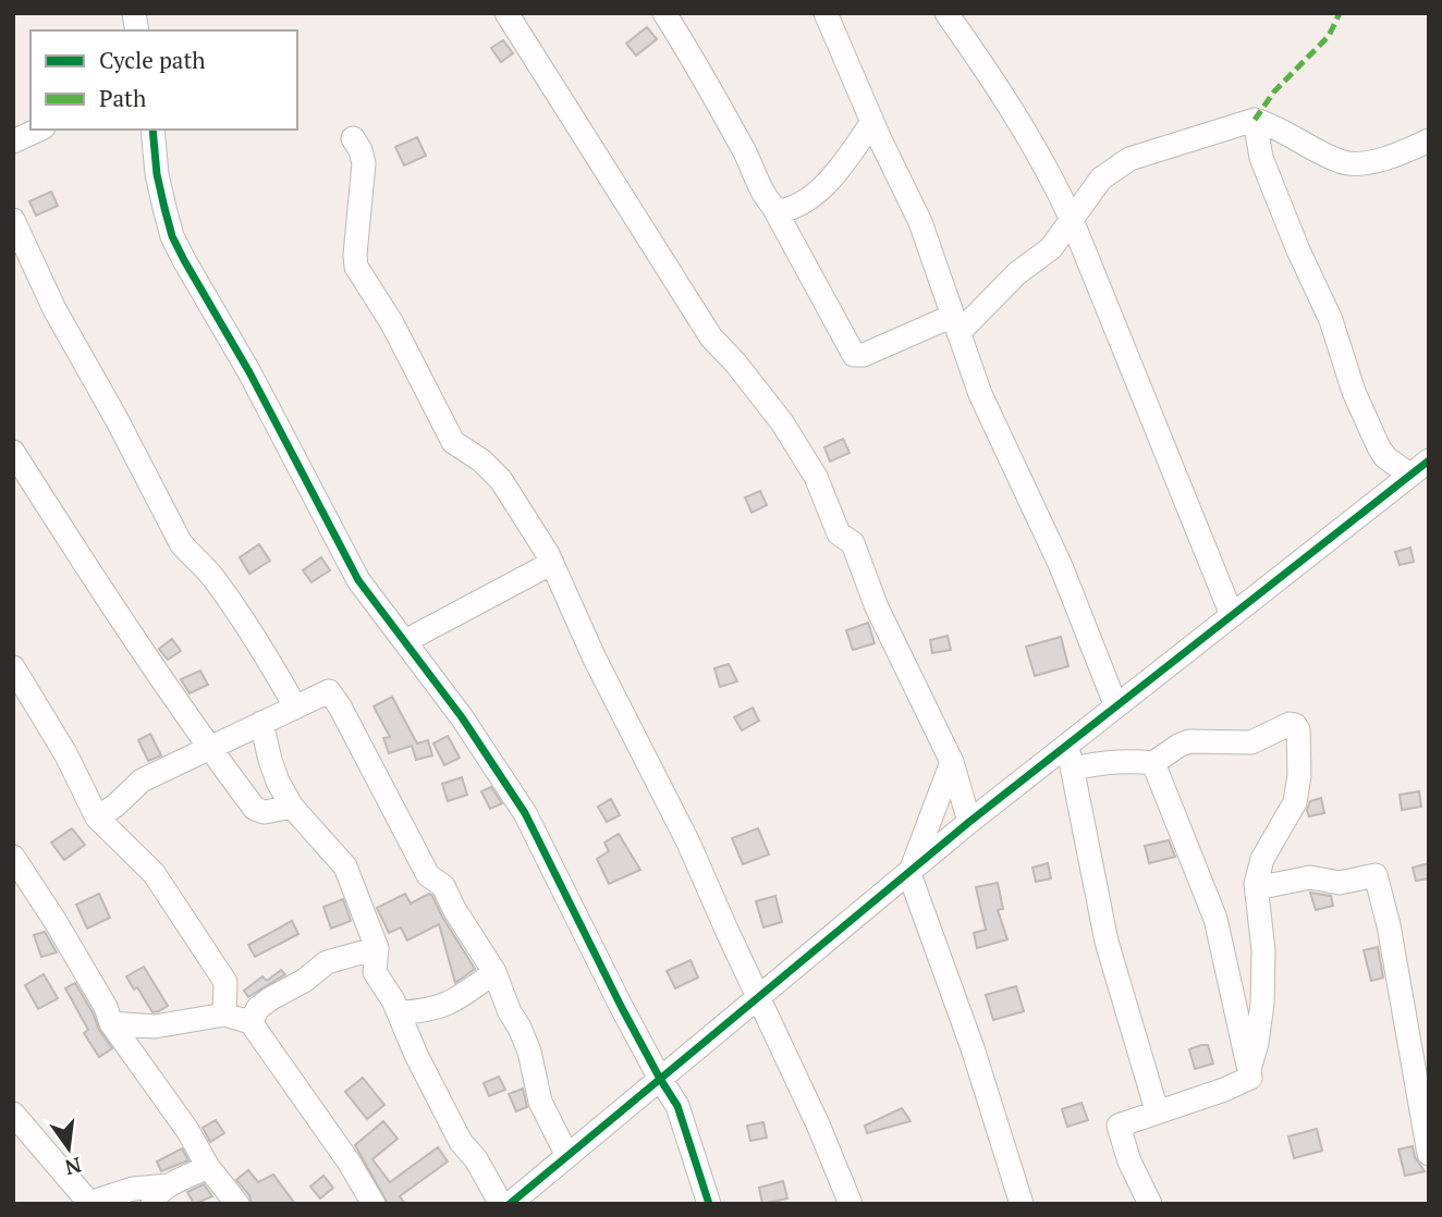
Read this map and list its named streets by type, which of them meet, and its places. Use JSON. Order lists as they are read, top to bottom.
{
  "legend": ["Cycle path", "Path"],
  "north": "bottom"
}
